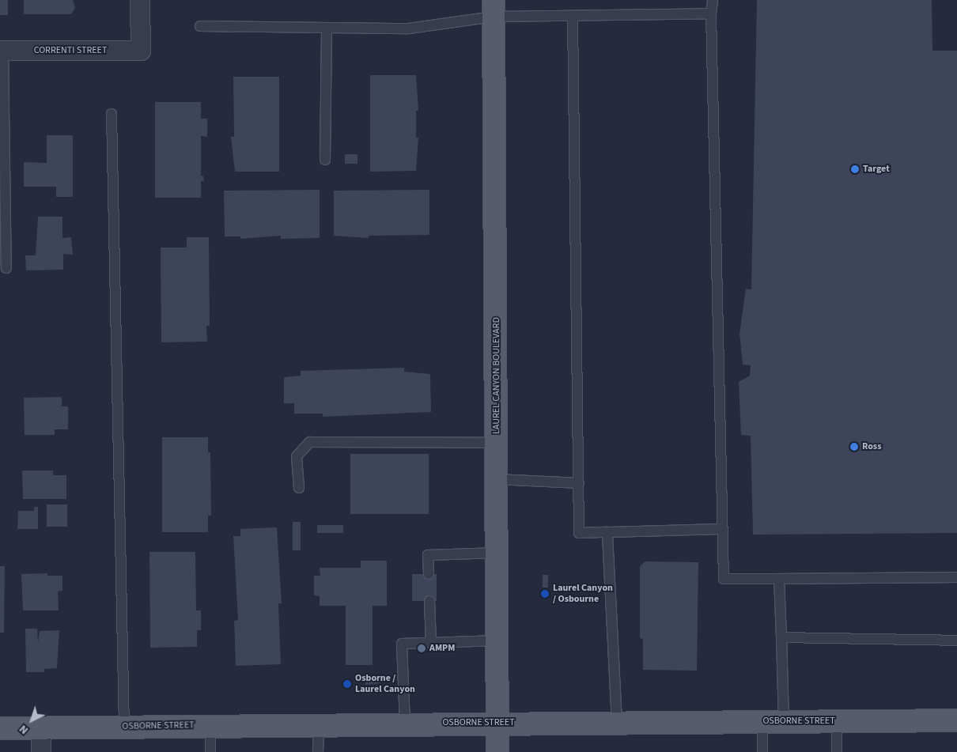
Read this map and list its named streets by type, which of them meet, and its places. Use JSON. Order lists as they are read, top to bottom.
{
  "streets": {
    "main road": ["LAUREL CANYON BOULEVARD", "OSBORNE STREET"],
    "street": ["CORRENTI STREET"]
  },
  "crossings": [
    ["LAUREL CANYON BOULEVARD", "OSBORNE STREET"]
  ],
  "places": [
    "Target",
    "Ross",
    "Laurel Canyon / Osbourne",
    "AMPM",
    "Osborne / Laurel Canyon"
  ],
  "north": "bottom left"
}
